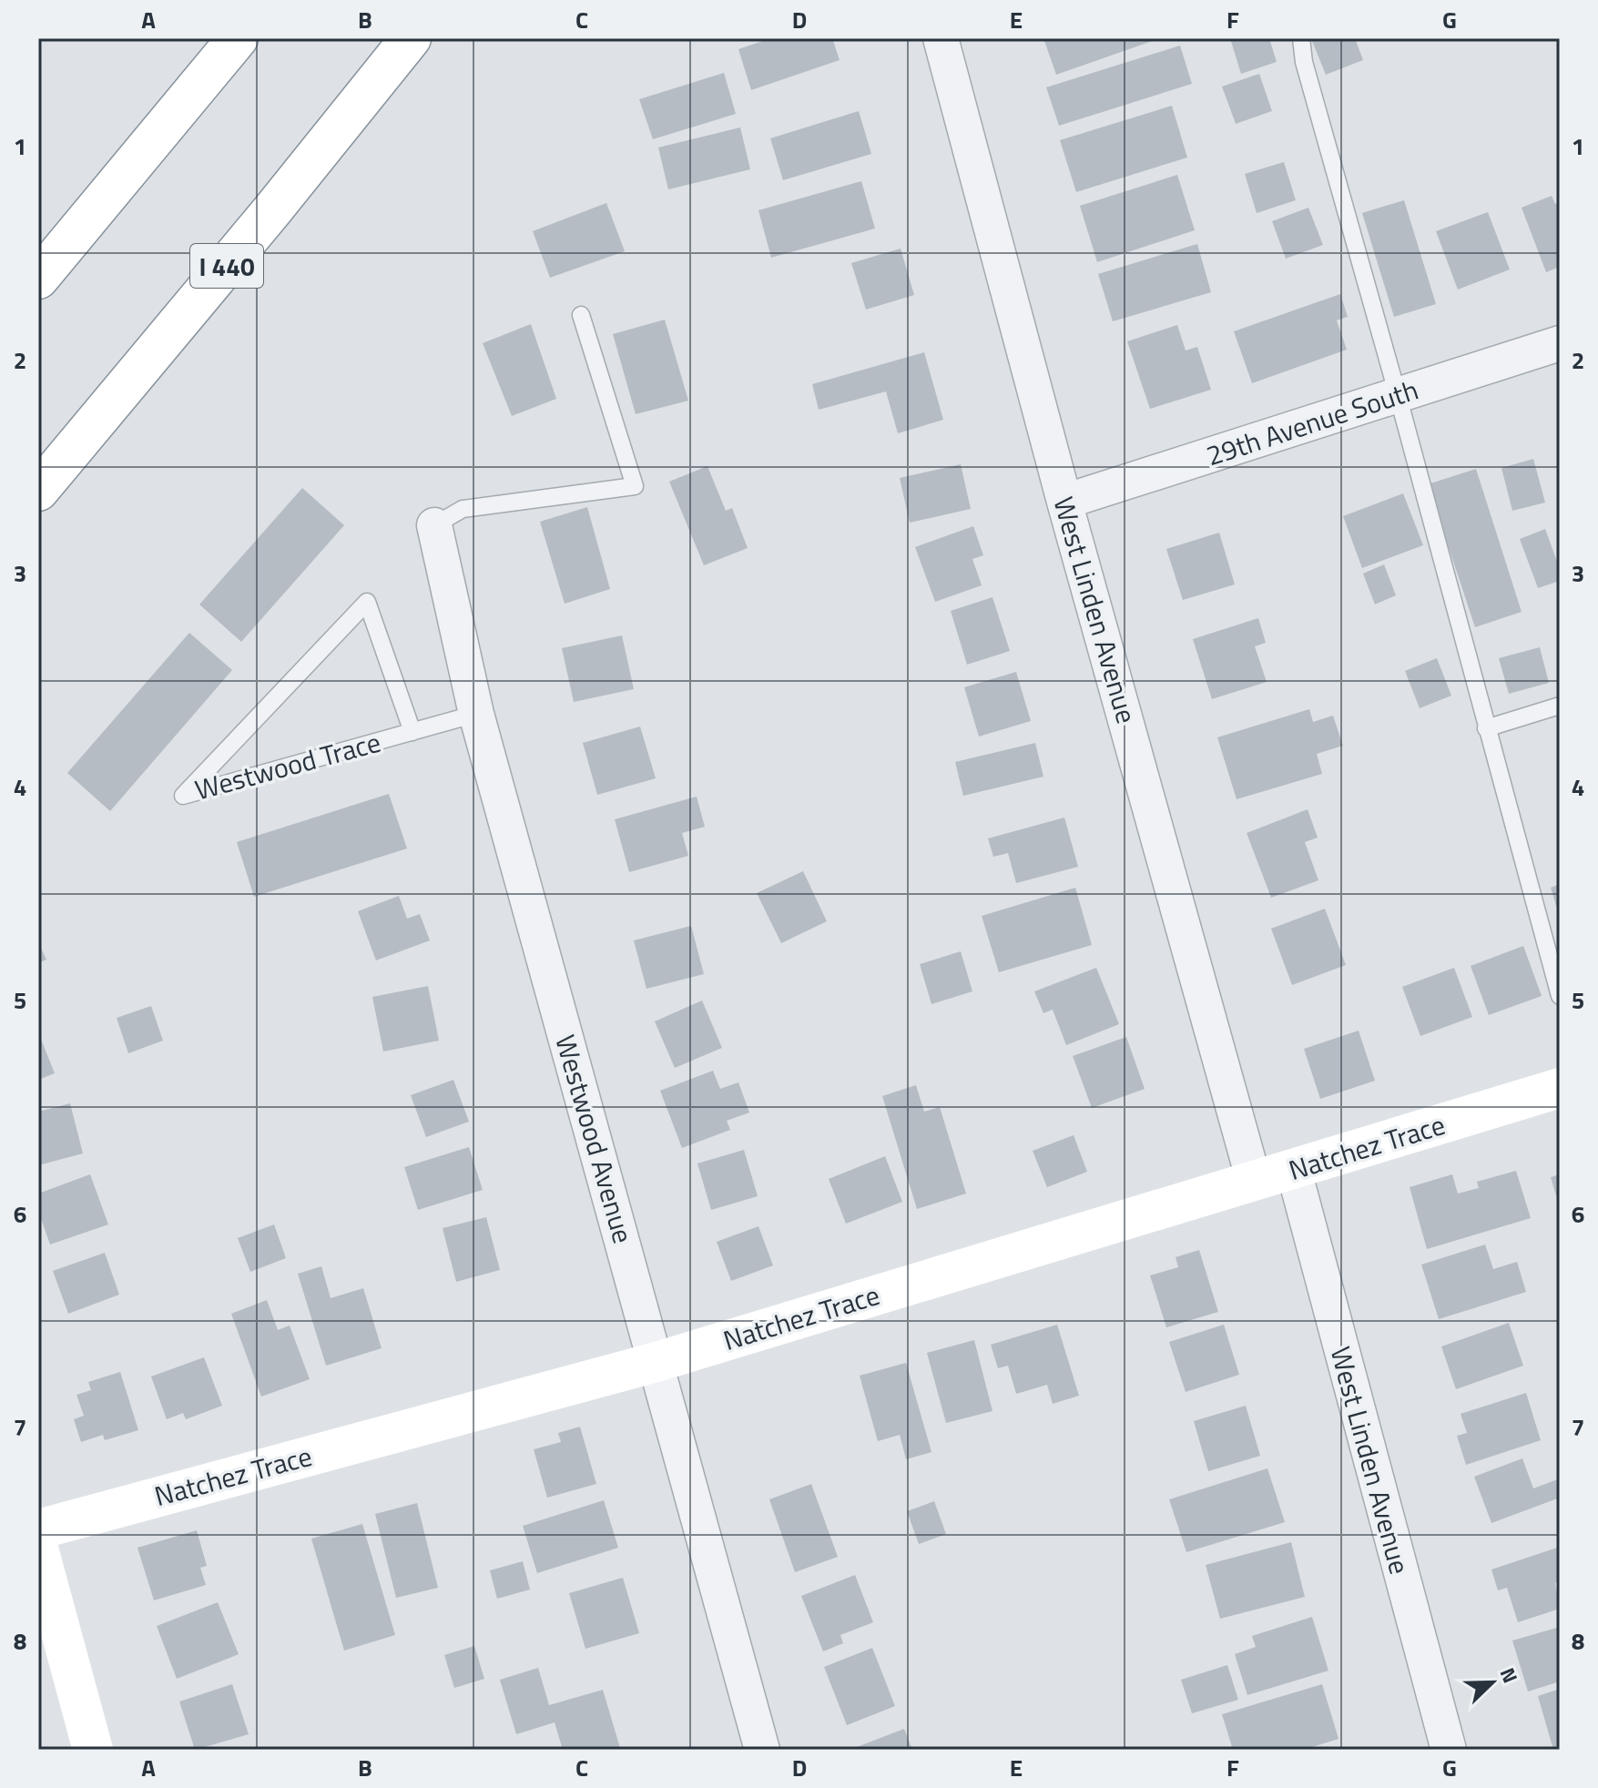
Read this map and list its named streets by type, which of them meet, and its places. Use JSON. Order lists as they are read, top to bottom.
{
  "streets": {
    "main road": ["I 440", "Natchez Trace"],
    "street": ["29th Avenue South", "West Linden Avenue", "Westwood Avenue"],
    "lane": ["Westwood Trace"]
  },
  "crossings": [
    ["29th Avenue South", "West Linden Avenue"],
    ["West Linden Avenue", "Natchez Trace"],
    ["Westwood Trace", "Westwood Avenue"],
    ["Westwood Avenue", "Natchez Trace"]
  ],
  "north": "top right",
  "grid": {
    "columns": [
      "A",
      "B",
      "C",
      "D",
      "E",
      "F",
      "G"
    ],
    "rows": [
      "1",
      "2",
      "3",
      "4",
      "5",
      "6",
      "7",
      "8"
    ]
  }
}
